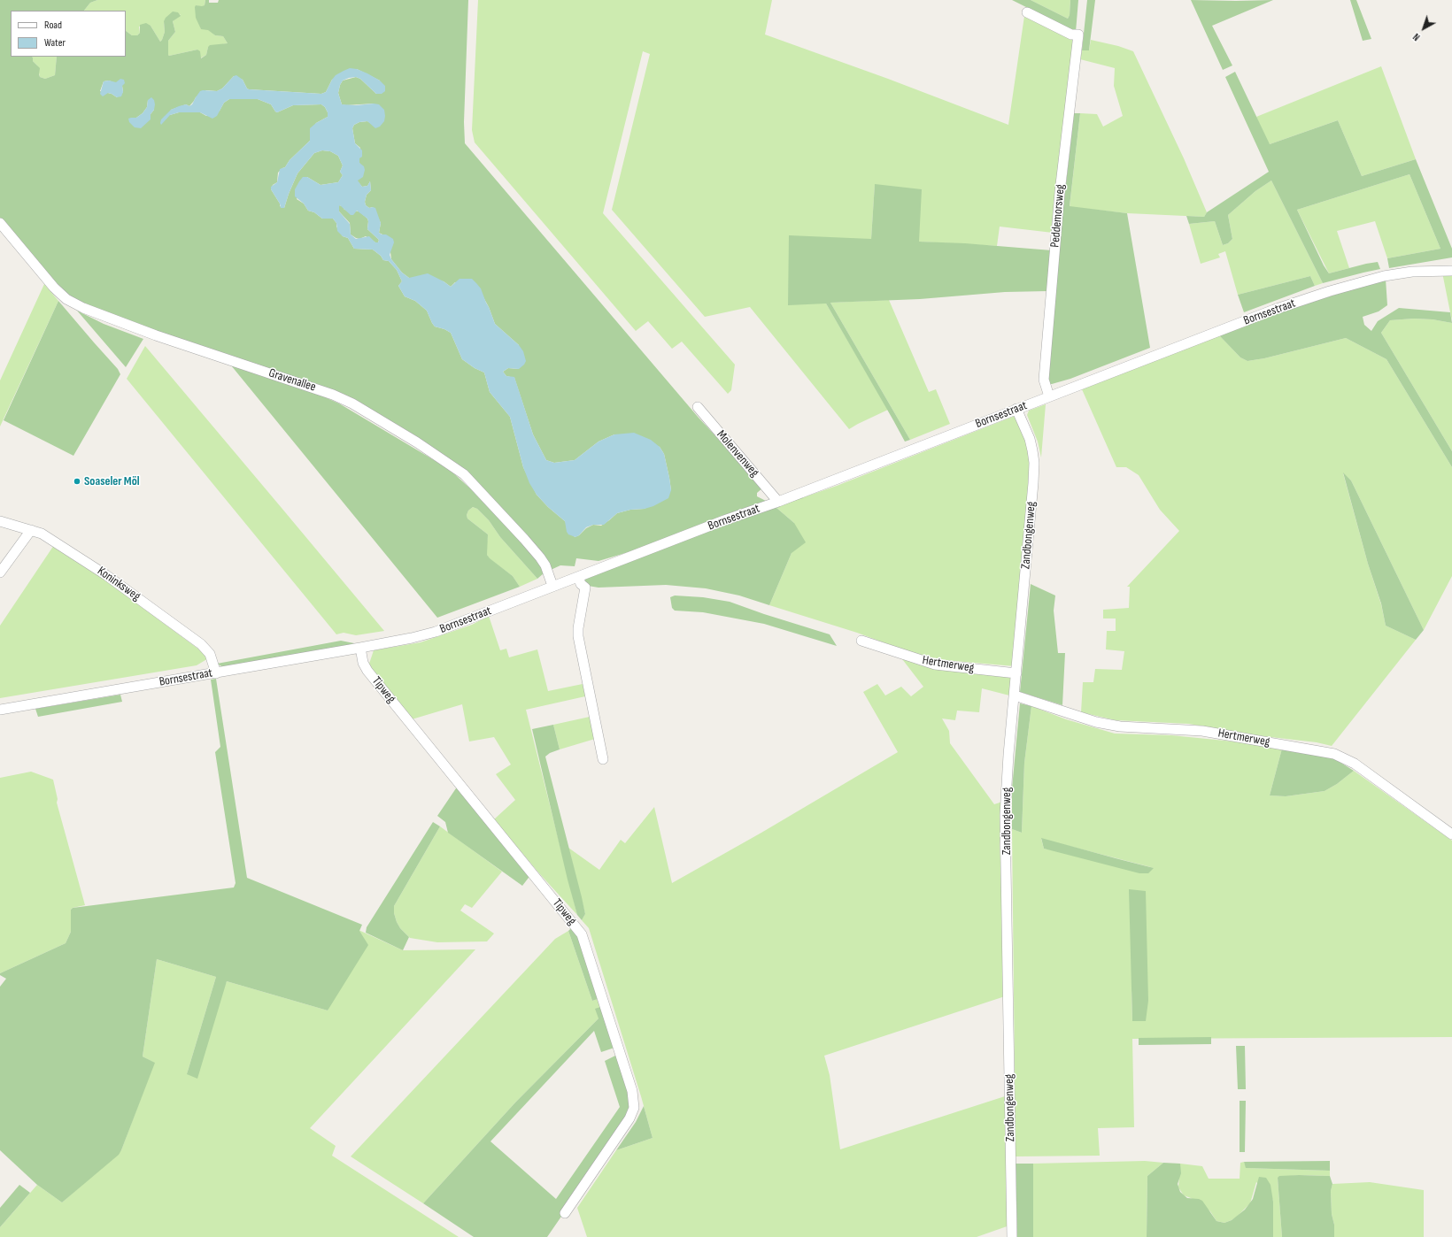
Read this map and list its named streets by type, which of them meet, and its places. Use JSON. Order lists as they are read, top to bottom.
{
  "streets": {
    "street": [
      "Peddemorsweg",
      "Bornsestraat",
      "Gravenallee",
      "Molenvenweg",
      "Zandbongenweg",
      "Koninksweg",
      "Hertmerweg",
      "Tipweg"
    ]
  },
  "crossings": [
    ["Peddemorsweg", "Bornsestraat"],
    ["Bornsestraat", "Gravenallee"],
    ["Bornsestraat", "Molenvenweg"],
    ["Bornsestraat", "Zandbongenweg"],
    ["Bornsestraat", "Koninksweg"],
    ["Bornsestraat", "Tipweg"],
    ["Zandbongenweg", "Hertmerweg"]
  ],
  "places": ["Soaseler Möl"],
  "legend": ["Road", "Water"],
  "north": "bottom left"
}
